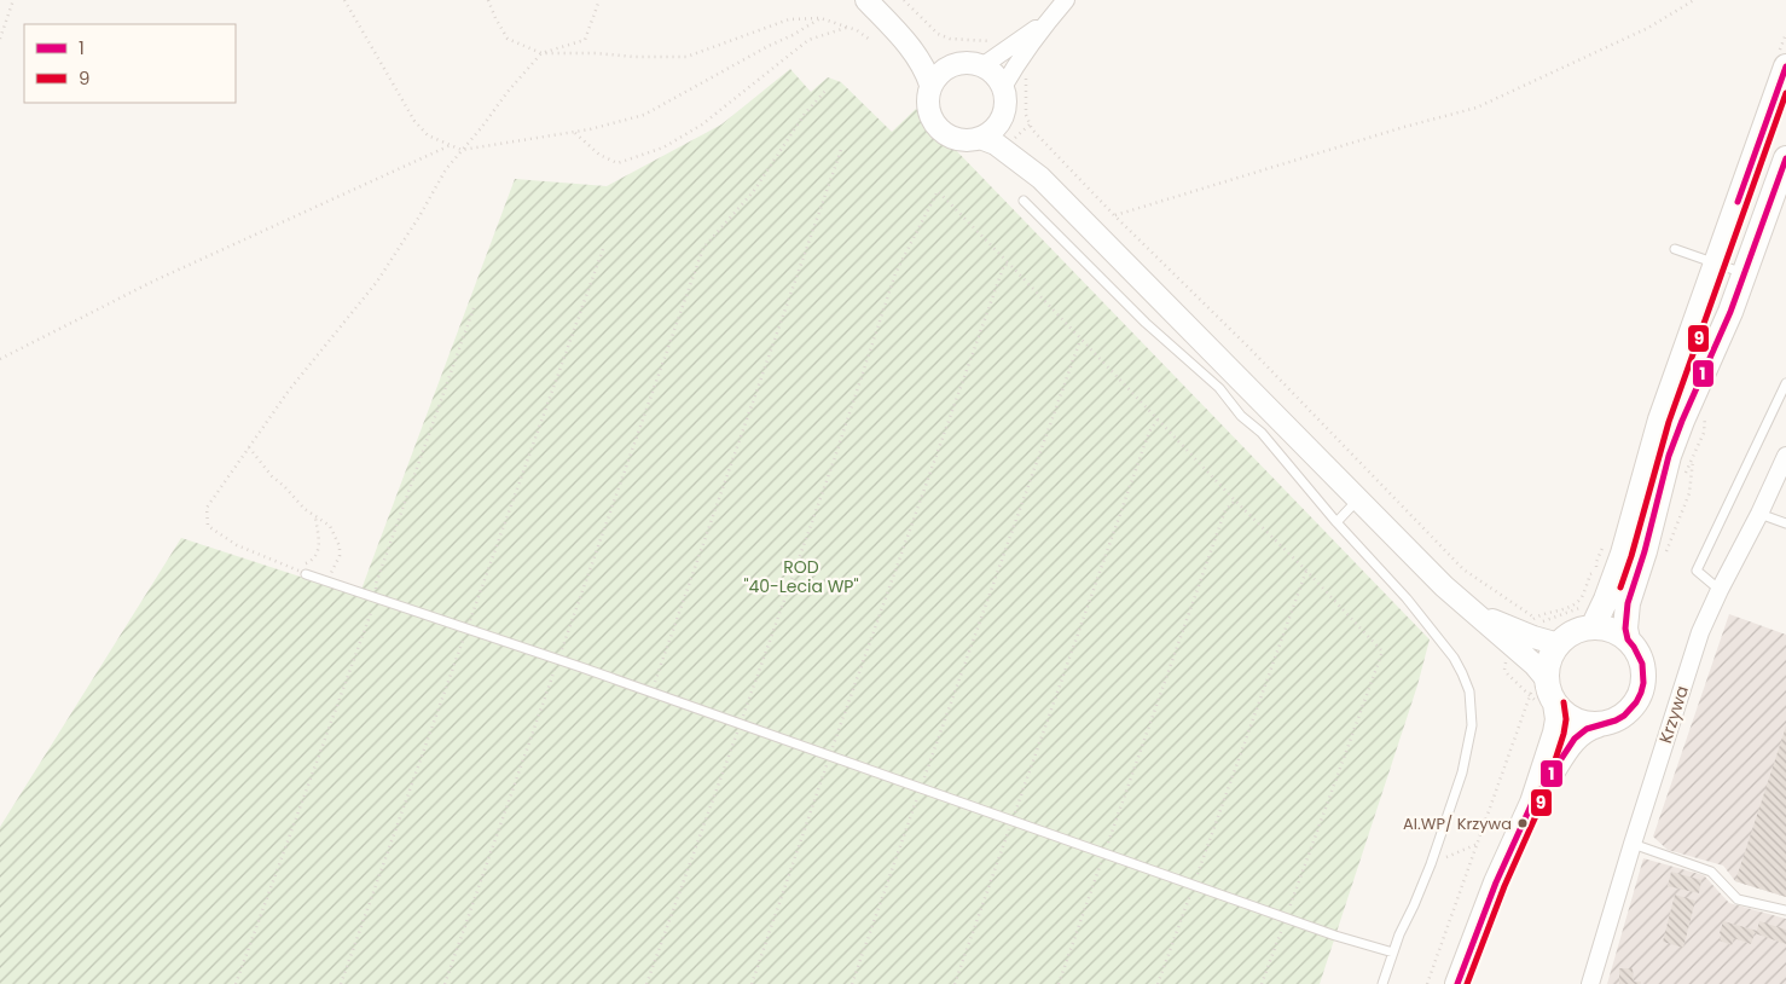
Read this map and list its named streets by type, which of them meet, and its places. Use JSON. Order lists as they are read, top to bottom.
{
  "streets": {
    "street": ["Krzywa"]
  },
  "parks": ["ROD \"40-Lecia WP\""],
  "places": ["Al.WP/ Krzywa"],
  "lines": ["transit line 1", "transit line 9"],
  "legend": ["1", "9"]
}
